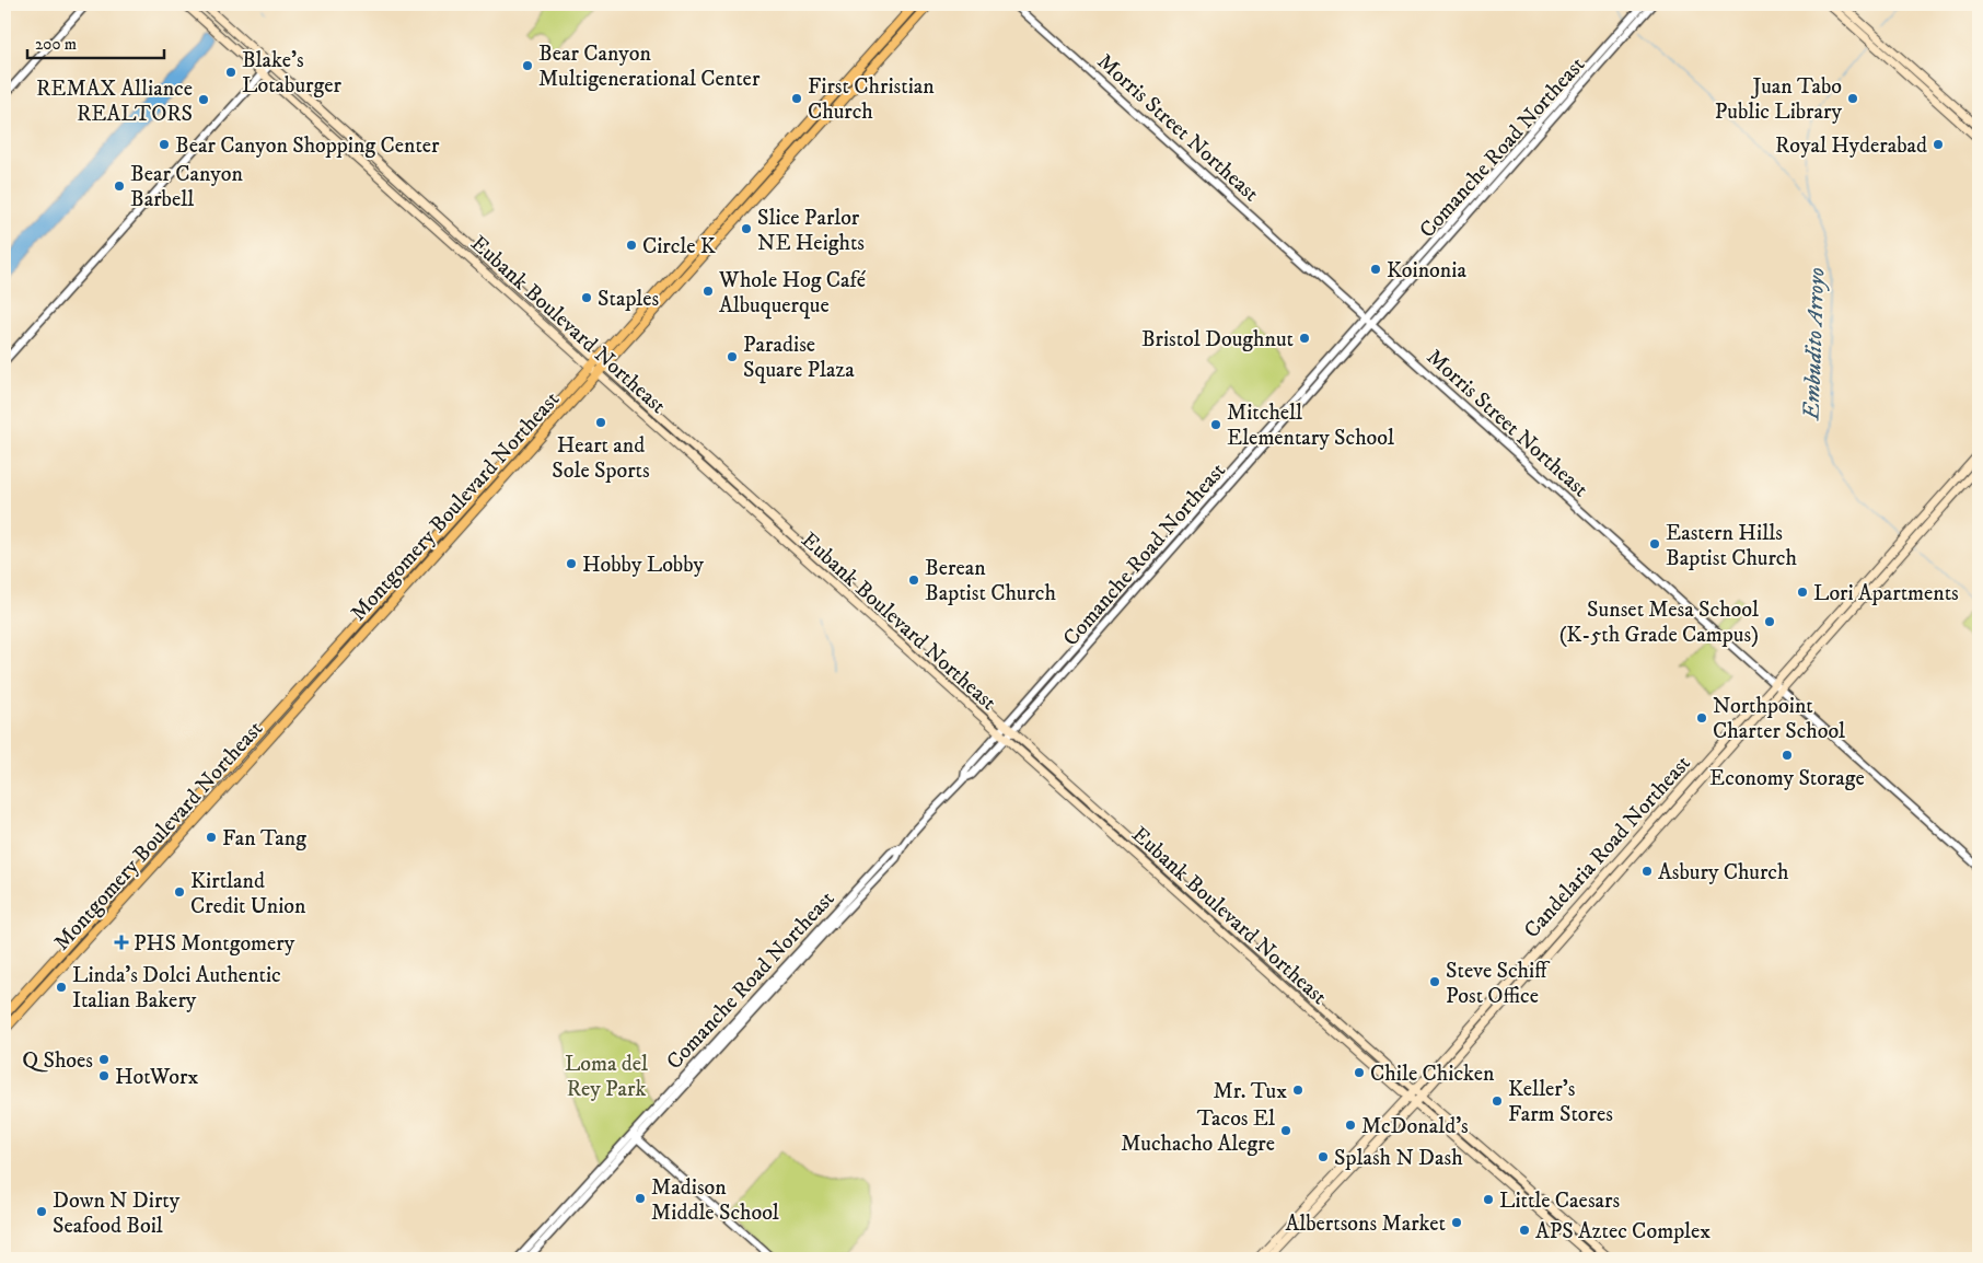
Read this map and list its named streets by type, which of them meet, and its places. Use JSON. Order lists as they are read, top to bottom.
{
  "streets": {
    "main road": ["Eubank Boulevard Northeast", "Montgomery Boulevard Northeast", "Candelaria Road Northeast"],
    "street": ["Morris Street Northeast", "Comanche Road Northeast"]
  },
  "crossings": [
    ["Morris Street Northeast", "Comanche Road Northeast"],
    ["Morris Street Northeast", "Candelaria Road Northeast"],
    ["Comanche Road Northeast", "Eubank Boulevard Northeast"],
    ["Eubank Boulevard Northeast", "Montgomery Boulevard Northeast"],
    ["Eubank Boulevard Northeast", "Candelaria Road Northeast"]
  ],
  "water": ["Embudito Arroyo"],
  "parks": ["Loma del Rey Park"],
  "places": {
    "other": [
      "Bear Canyon Multigenerational Center",
      "Blake's Lotaburger",
      "First Christian Church",
      "Juan Tabo Public Library",
      "REMAX Alliance REALTORS",
      "Bear Canyon Shopping Center",
      "Royal Hyderabad",
      "Bear Canyon Barbell",
      "Slice Parlor NE Heights",
      "Circle K",
      "Koinonia",
      "Whole Hog Café Albuquerque",
      "Staples",
      "Bristol Doughnut",
      "Paradise Square Plaza",
      "Heart and Sole Sports",
      "Mitchell Elementary School",
      "Eastern Hills Baptist Church",
      "Hobby Lobby",
      "Berean Baptist Church",
      "Lori Apartments",
      "Sunset Mesa School (K-5th Grade Campus)",
      "Northpoint Charter School",
      "Economy Storage",
      "Fan Tang",
      "Asbury Church",
      "Kirtland Credit Union",
      "Steve Schiff Post Office",
      "Linda's Dolci Authentic Italian Bakery",
      "Q Shoes",
      "Chile Chicken",
      "HotWorx",
      "Mr. Tux",
      "Keller's Farm Stores",
      "McDonald's",
      "Tacos El Muchacho Alegre",
      "Splash N Dash",
      "Madison Middle School",
      "Little Caesars",
      "Down N Dirty Seafood Boil",
      "Albertsons Market",
      "APS Aztec Complex"
    ],
    "health": ["PHS Montgomery"]
  },
  "scale_bar": "200 m"
}
